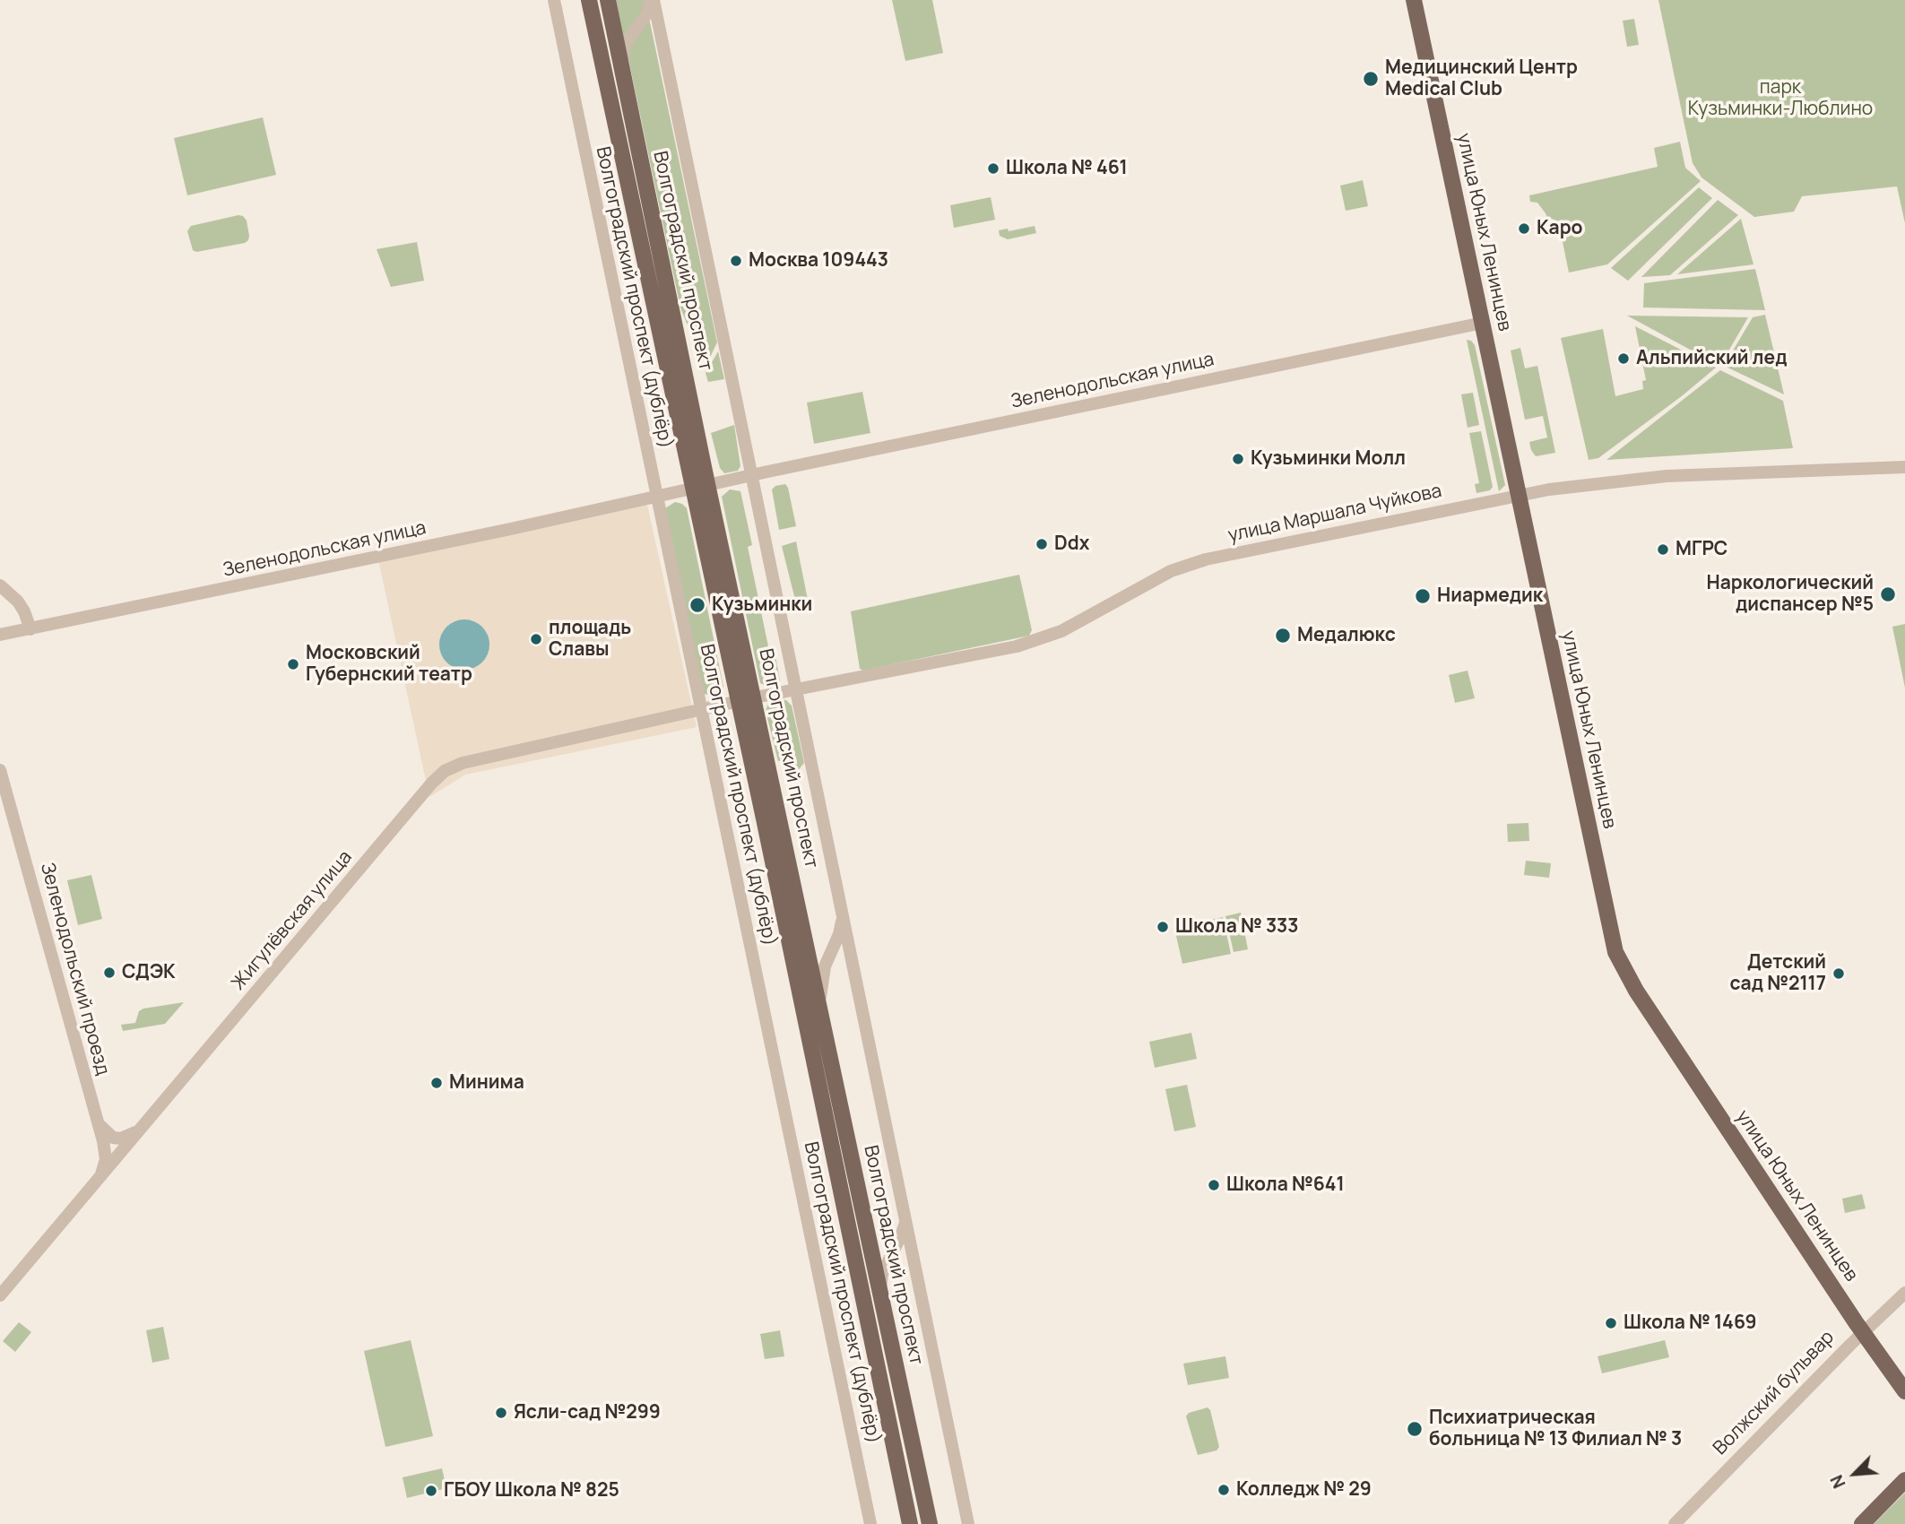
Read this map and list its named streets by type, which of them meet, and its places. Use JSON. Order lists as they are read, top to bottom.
{
  "streets": {
    "main road": ["улица Юных Ленинцев", "Волгоградский проспект"],
    "street": [
      "Волгоградский проспект (дублёр)",
      "Зеленодольская улица",
      "улица Маршала Чуйкова",
      "Жигулёвская улица",
      "Зеленодольский проезд",
      "Волжский бульвар"
    ]
  },
  "crossings": [
    ["улица Юных Ленинцев", "Зеленодольская улица"],
    ["улица Юных Ленинцев", "улица Маршала Чуйкова"],
    ["улица Юных Ленинцев", "Волжский бульвар"],
    ["Волгоградский проспект", "Зеленодольская улица"],
    ["Волгоградский проспект", "улица Маршала Чуйкова"],
    ["Волгоградский проспект", "Жигулёвская улица"],
    ["Волгоградский проспект (дублёр)", "Зеленодольская улица"],
    ["Волгоградский проспект (дублёр)", "Жигулёвская улица"],
    ["улица Маршала Чуйкова", "Жигулёвская улица"],
    ["Жигулёвская улица", "Зеленодольский проезд"]
  ],
  "parks": ["парк Кузьминки-Люблино"],
  "places": [
    "Медицинский Центр Medical Club",
    "Школа № 461",
    "Kapo",
    "Москва 109443",
    "Альпийский лед",
    "Кузьминки Молл",
    "Ddx",
    "МГРС",
    "Наркологический диспансер №5",
    "Ниармедик",
    "Кузьминки",
    "Медалюкс",
    "площадь Славы",
    "Московский Губернский театр",
    "Школа № 333",
    "СДЭК",
    "Детский сад №2117",
    "Минима",
    "Школа №641",
    "Школа № 1469",
    "Ясли-сад №299",
    "Психиатрическая больница № 13 Филиал № 3",
    "Колледж № 29",
    "ГБОУ Школа № 825"
  ],
  "north": "bottom left"
}
